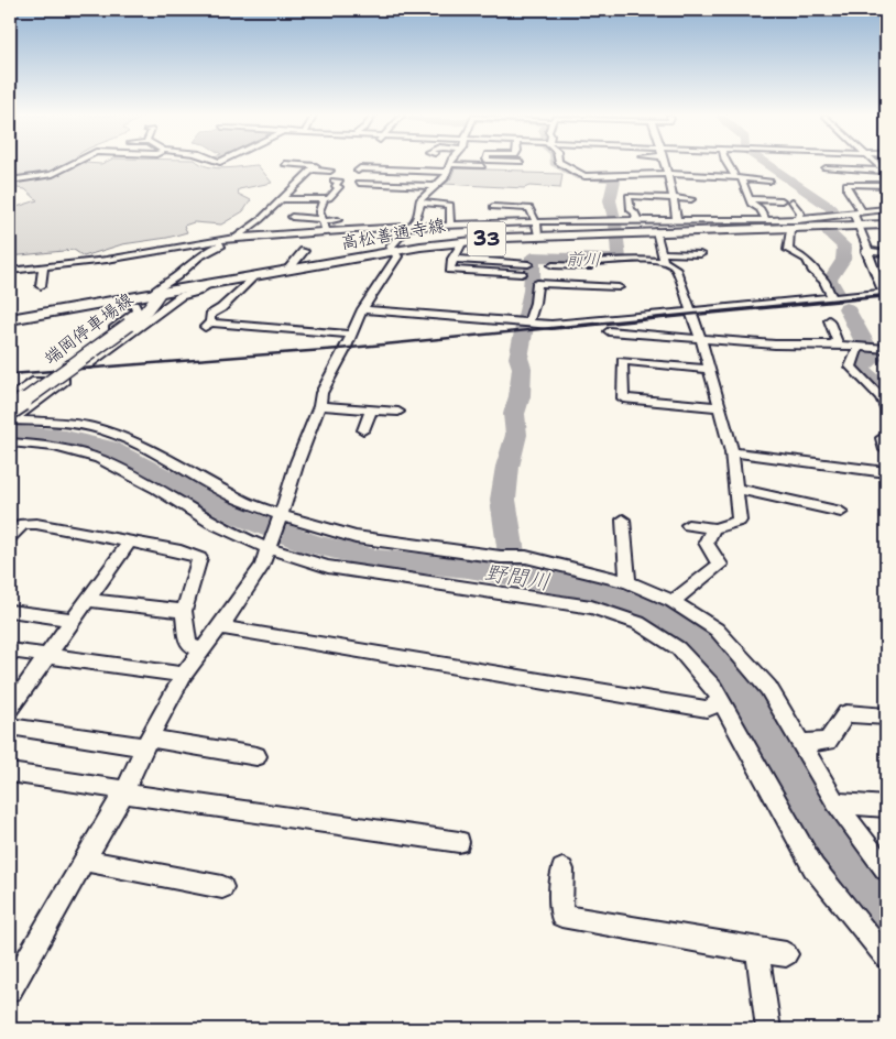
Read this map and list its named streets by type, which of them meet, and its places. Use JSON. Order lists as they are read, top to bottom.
{
  "streets": {
    "main road": ["高松善通寺線", "33", "端岡停車場線"]
  },
  "crossings": [
    ["高松善通寺線", "端岡停車場線"]
  ],
  "water": ["前川", "野間川"]
}
